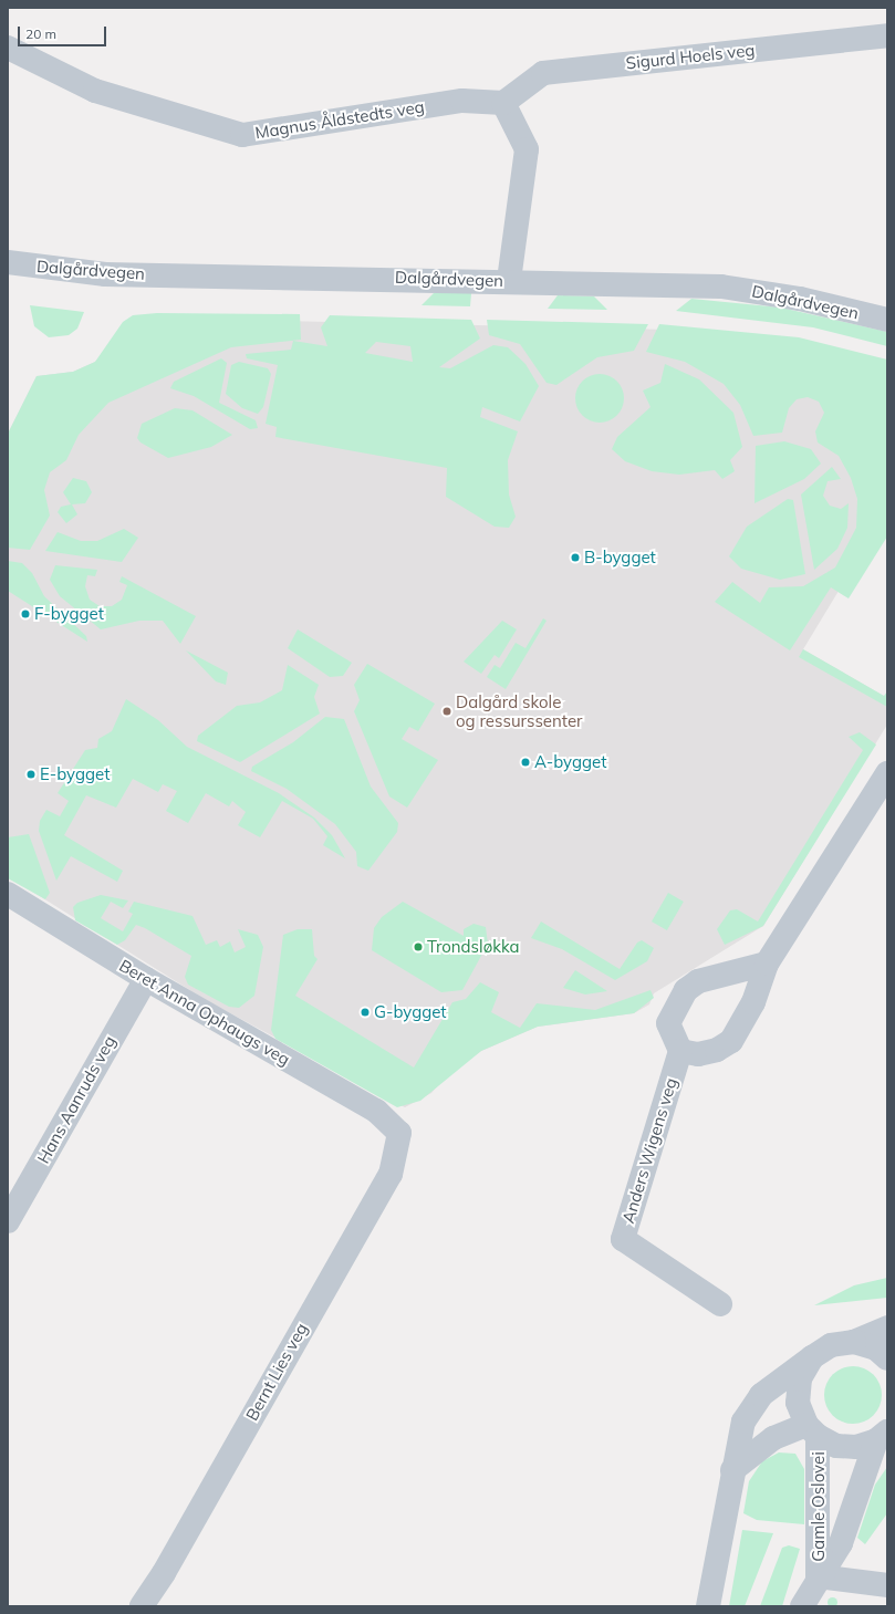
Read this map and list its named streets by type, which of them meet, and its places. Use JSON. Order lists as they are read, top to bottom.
{
  "streets": {
    "street": [
      "Sigurd Hoels veg",
      "Magnus Åldstedts veg",
      "Dalgårdvegen",
      "Beret Anna Ophaugs veg",
      "Hans Aanruds veg",
      "Anders Wigens veg",
      "Bernt Lies veg",
      "Gamle Oslovei"
    ]
  },
  "crossings": [
    ["Sigurd Hoels veg", "Magnus Åldstedts veg"],
    ["Beret Anna Ophaugs veg", "Hans Aanruds veg"],
    ["Beret Anna Ophaugs veg", "Bernt Lies veg"]
  ],
  "places": [
    "B-bygget",
    "F-bygget",
    "Dalgård skole og ressurssenter",
    "A-bygget",
    "E-bygget",
    "Trondsløkka",
    "G-bygget"
  ],
  "scale_bar": "20 m"
}
